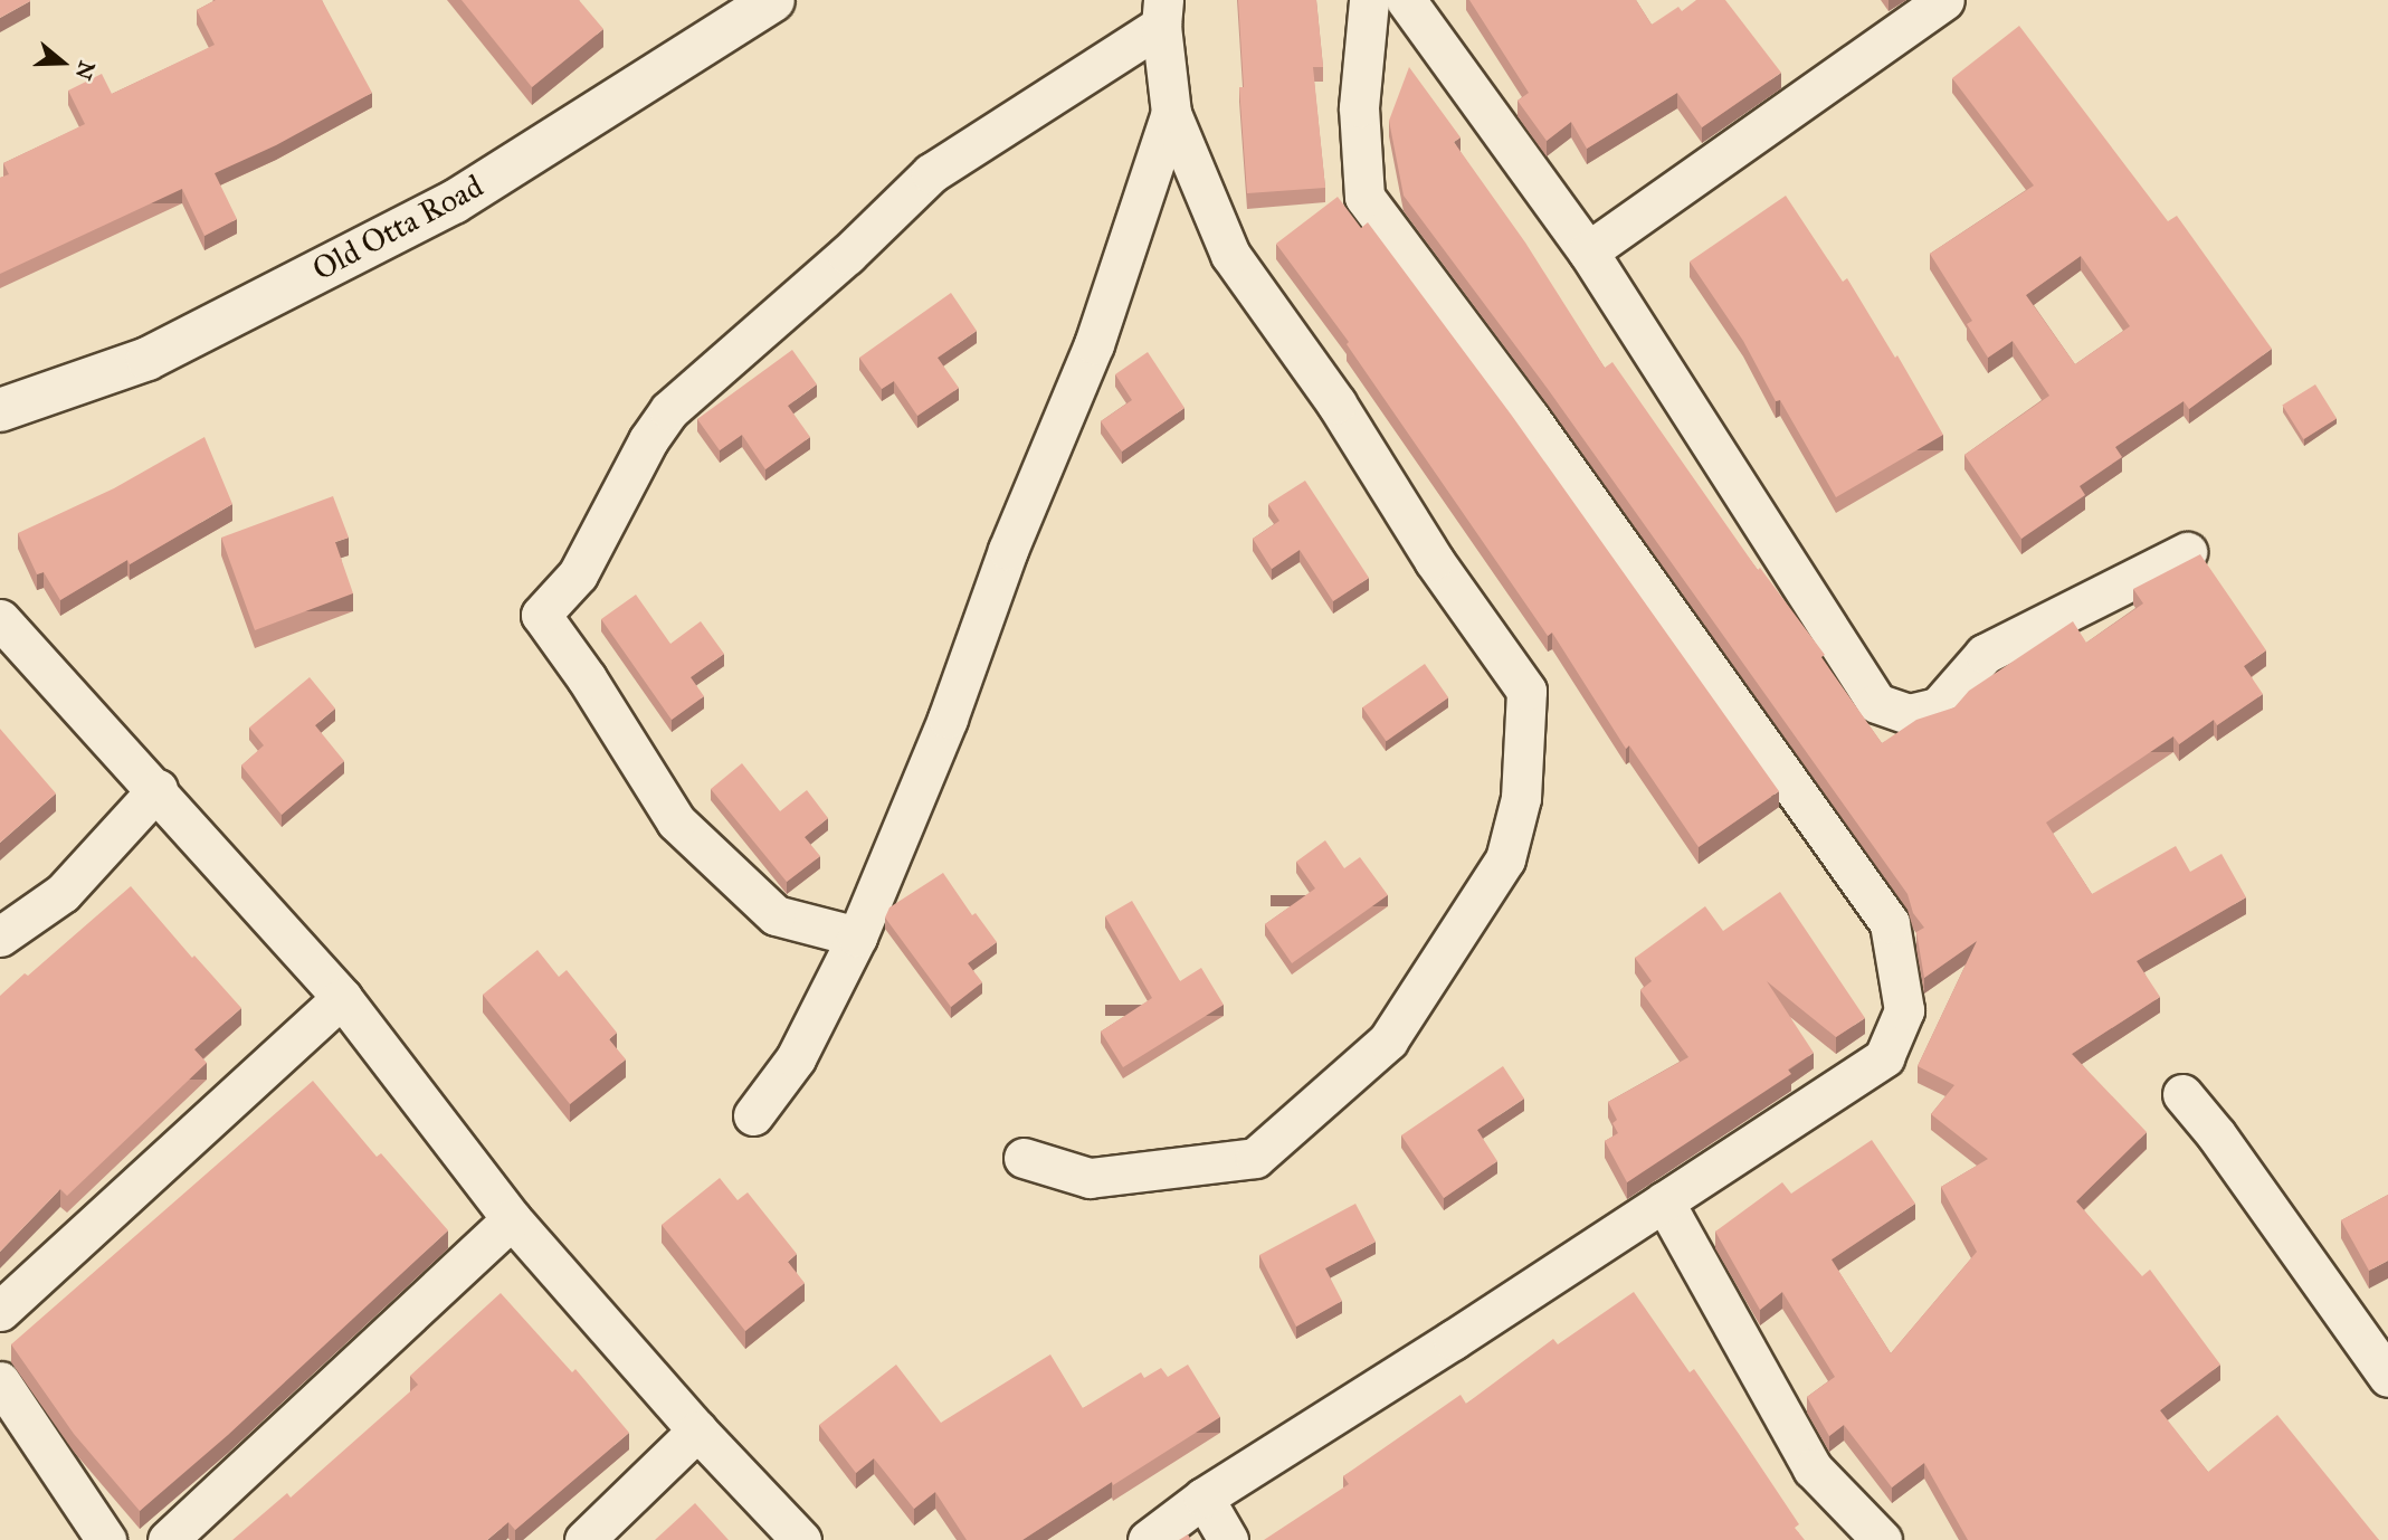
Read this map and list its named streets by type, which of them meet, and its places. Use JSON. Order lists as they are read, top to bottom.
{
  "streets": {
    "street": ["Old Otta Road"]
  },
  "north": "right"
}
